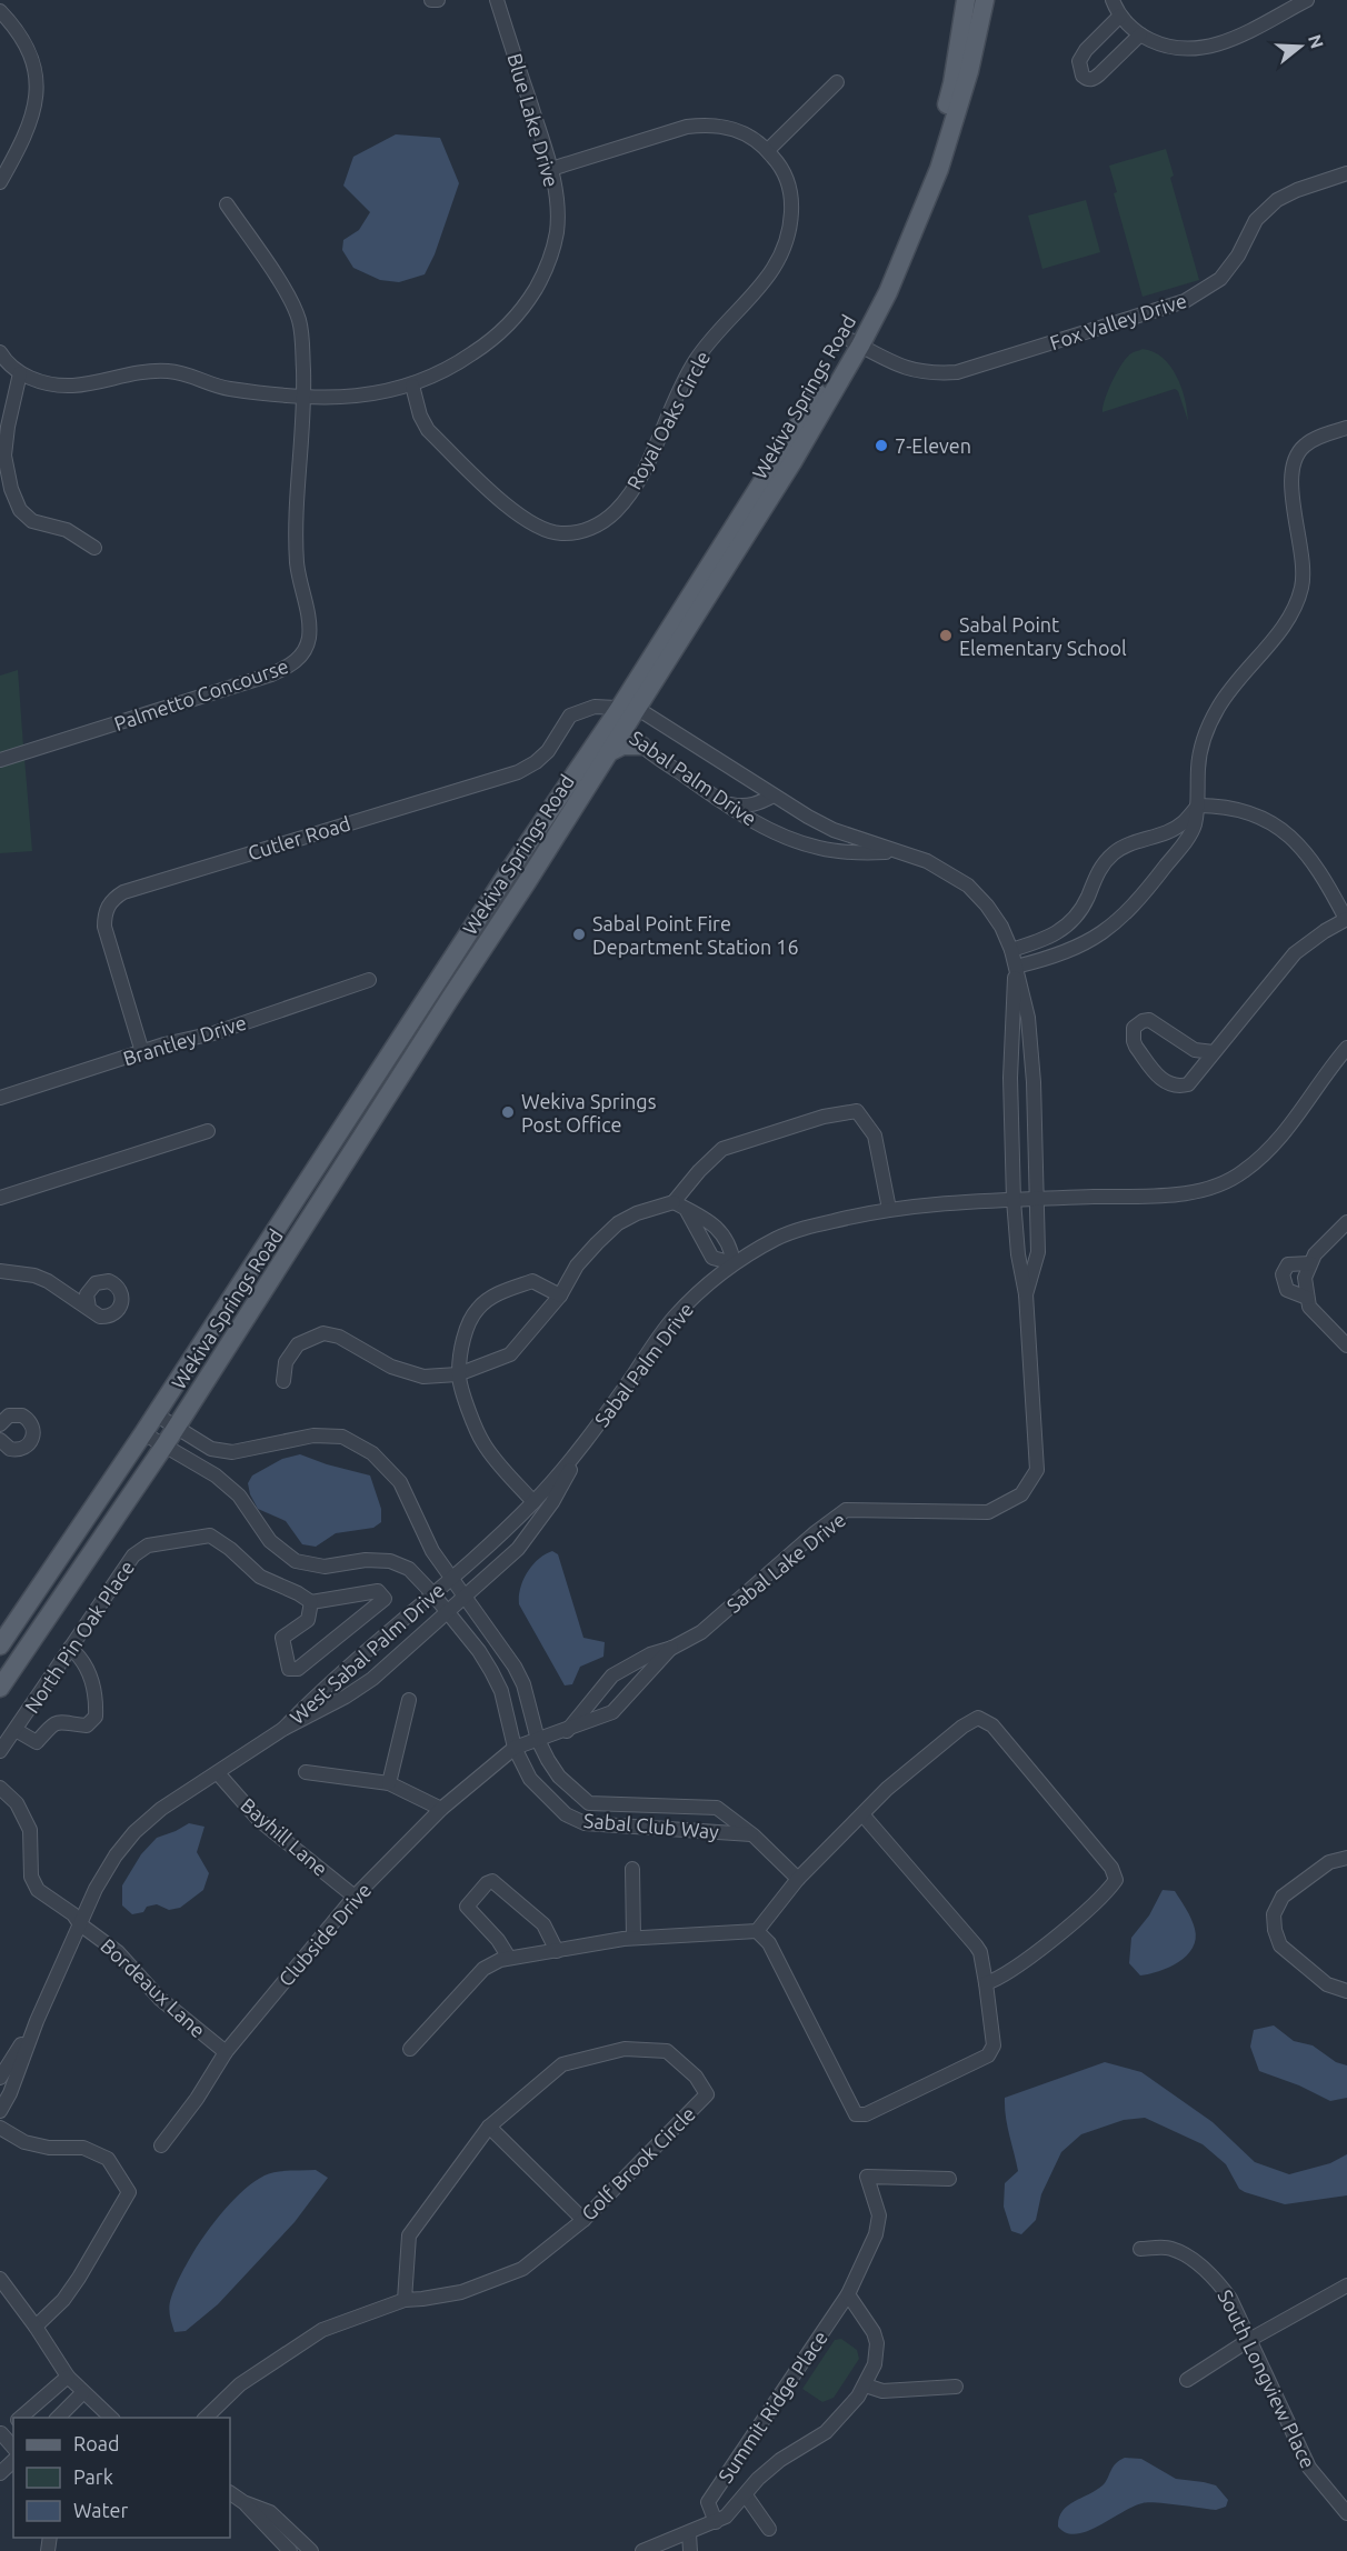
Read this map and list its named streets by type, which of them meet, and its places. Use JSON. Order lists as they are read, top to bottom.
{
  "streets": {
    "main road": ["Wekiva Springs Road"],
    "street": [
      "Blue Lake Drive",
      "Fox Valley Drive",
      "Royal Oaks Circle",
      "Palmetto Concourse",
      "Sabal Palm Drive",
      "Cutler Road",
      "Brantley Drive",
      "Sabal Lake Drive",
      "North Pin Oak Place",
      "West Sabal Palm Drive",
      "Sabal Club Way",
      "Bayhill Lane",
      "Clubside Drive",
      "Bordeaux Lane",
      "Golf Brook Circle",
      "South Longview Place",
      "Summit Ridge Place"
    ]
  },
  "crossings": [
    ["Blue Lake Drive", "Royal Oaks Circle"],
    ["Blue Lake Drive", "Palmetto Concourse"],
    ["Fox Valley Drive", "Wekiva Springs Road"],
    ["Wekiva Springs Road", "Sabal Palm Drive"],
    ["Wekiva Springs Road", "Cutler Road"],
    ["Wekiva Springs Road", "Sabal Club Way"],
    ["Sabal Palm Drive", "Cutler Road"],
    ["Sabal Palm Drive", "Sabal Lake Drive"],
    ["Sabal Palm Drive", "West Sabal Palm Drive"],
    ["Sabal Palm Drive", "Sabal Club Way"],
    ["Cutler Road", "Brantley Drive"],
    ["Sabal Lake Drive", "Sabal Club Way"],
    ["Sabal Lake Drive", "Clubside Drive"],
    ["West Sabal Palm Drive", "Sabal Club Way"],
    ["West Sabal Palm Drive", "Bayhill Lane"],
    ["West Sabal Palm Drive", "Bordeaux Lane"],
    ["Sabal Club Way", "Clubside Drive"],
    ["Bayhill Lane", "Clubside Drive"],
    ["Clubside Drive", "Bordeaux Lane"]
  ],
  "places": [
    "7-Eleven",
    "Sabal Point Elementary School",
    "Sabal Point Fire Department Station 16",
    "Wekiva Springs Post Office"
  ],
  "legend": ["Road", "Park", "Water"],
  "north": "right"
}
